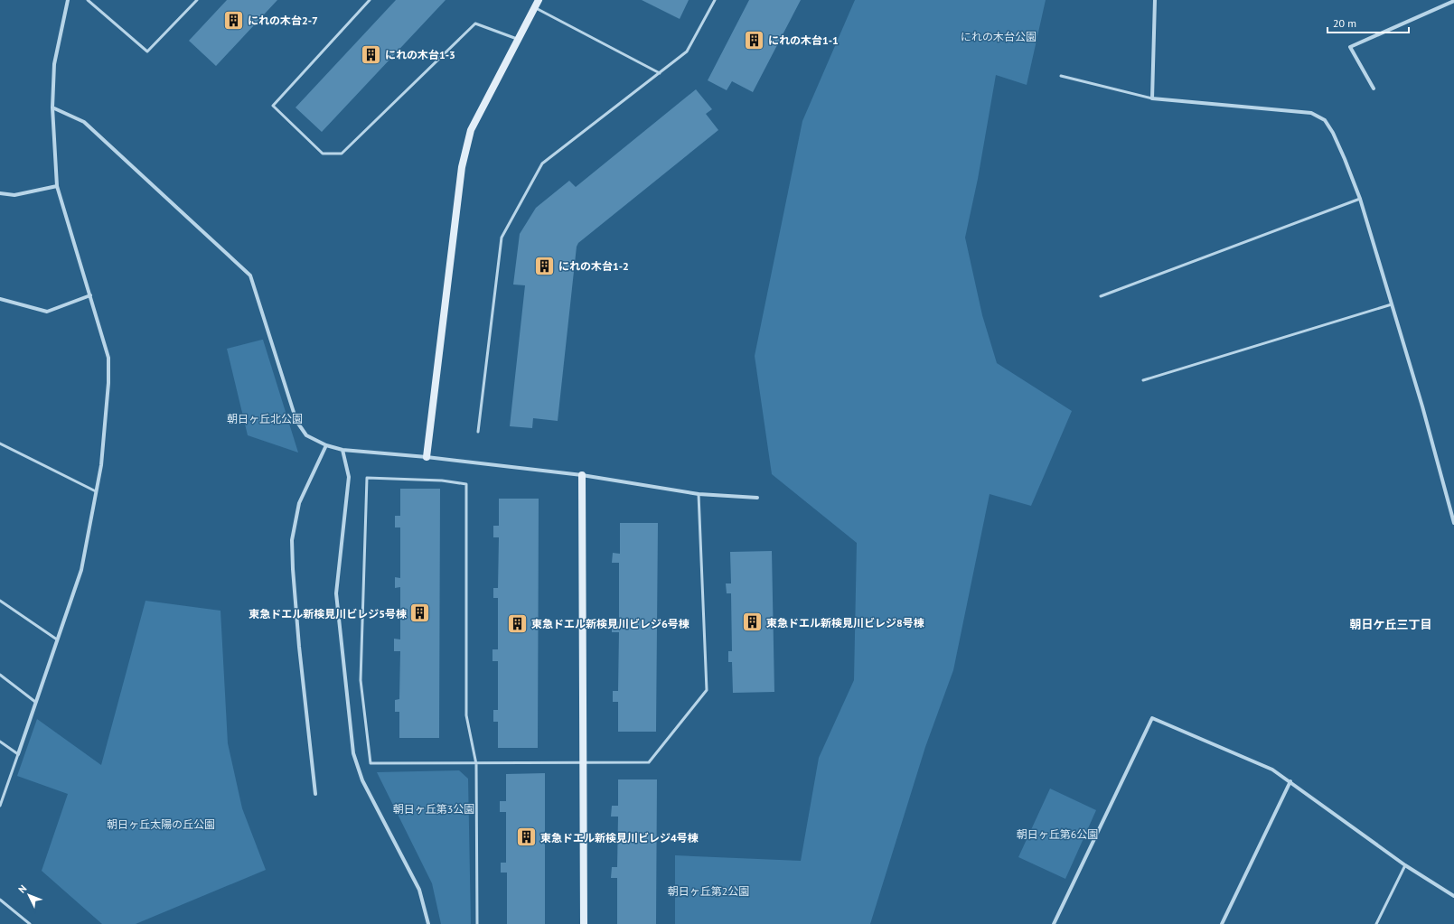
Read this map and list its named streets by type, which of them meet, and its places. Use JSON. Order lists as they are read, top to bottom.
{
  "districts": ["朝日ケ丘三丁目"],
  "parks": [
    "にれの木台公園",
    "朝日ヶ丘北公園",
    "朝日ヶ丘第3公園",
    "朝日ヶ丘太陽の丘公園",
    "朝日ヶ丘第6公園",
    "朝日ヶ丘第2公園"
  ],
  "places": {
    "building": [
      "にれの木台2-7",
      "にれの木台1-1",
      "にれの木台1-3",
      "にれの木台1-2",
      "東急ドエル新検見川ビレジ5号棟",
      "東急ドエル新検見川ビレジ8号棟",
      "東急ドエル新検見川ビレジ6号棟",
      "東急ドエル新検見川ビレジ4号棟"
    ]
  },
  "scale_bar": "20 m",
  "north": "top left"
}
